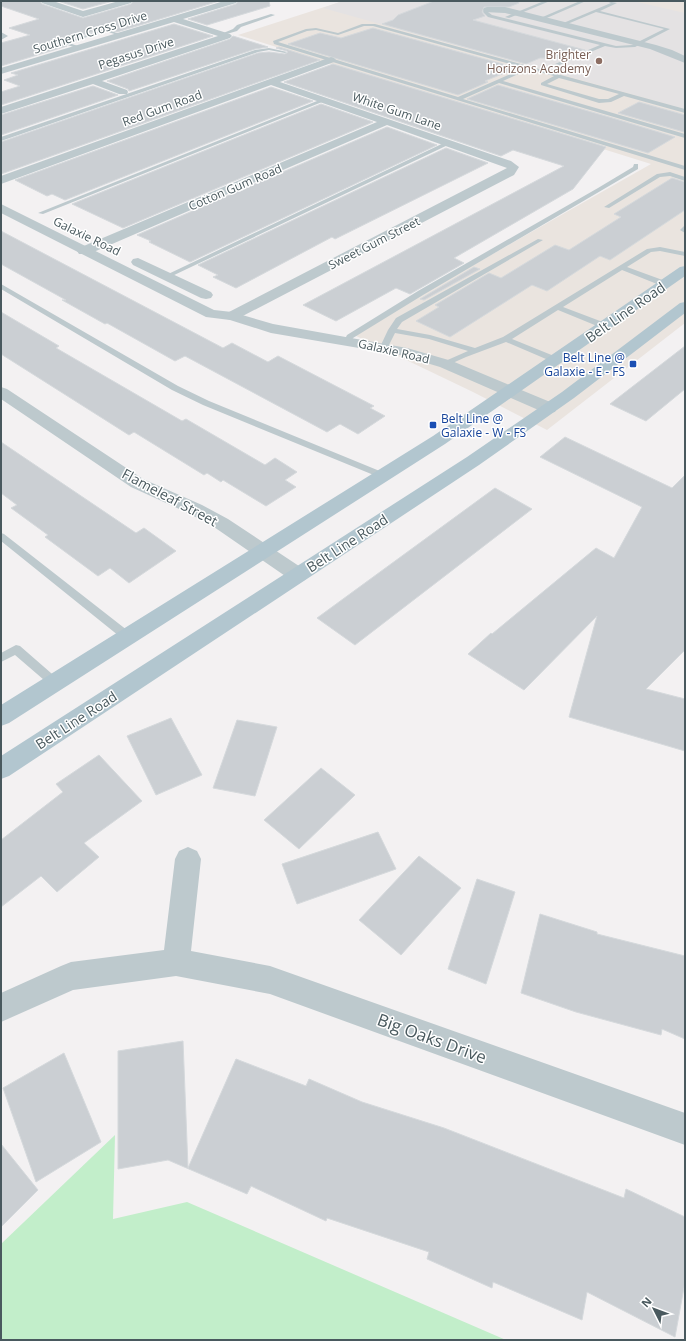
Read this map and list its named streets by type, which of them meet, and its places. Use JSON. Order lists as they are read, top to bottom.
{
  "streets": {
    "main road": ["Belt Line Road"],
    "street": [
      "Southern Cross Drive",
      "Pegasus Drive",
      "Red Gum Road",
      "White Gum Lane",
      "Cotton Gum Road",
      "Galaxie Road",
      "Sweet Gum Street",
      "Flameleaf Street",
      "Big Oaks Drive"
    ]
  },
  "crossings": [
    ["Southern Cross Drive", "Pegasus Drive"],
    ["Red Gum Road", "White Gum Lane"],
    ["White Gum Lane", "Cotton Gum Road"],
    ["White Gum Lane", "Sweet Gum Street"],
    ["Cotton Gum Road", "Galaxie Road"],
    ["Galaxie Road", "Sweet Gum Street"],
    ["Galaxie Road", "Belt Line Road"],
    ["Belt Line Road", "Flameleaf Street"]
  ],
  "places": {
    "other": ["Brighter Horizons Academy"],
    "transit": ["Belt Line @ Galaxie - E - FS", "Belt Line @ Galaxie - W - FS"]
  },
  "north": "top left"
}
